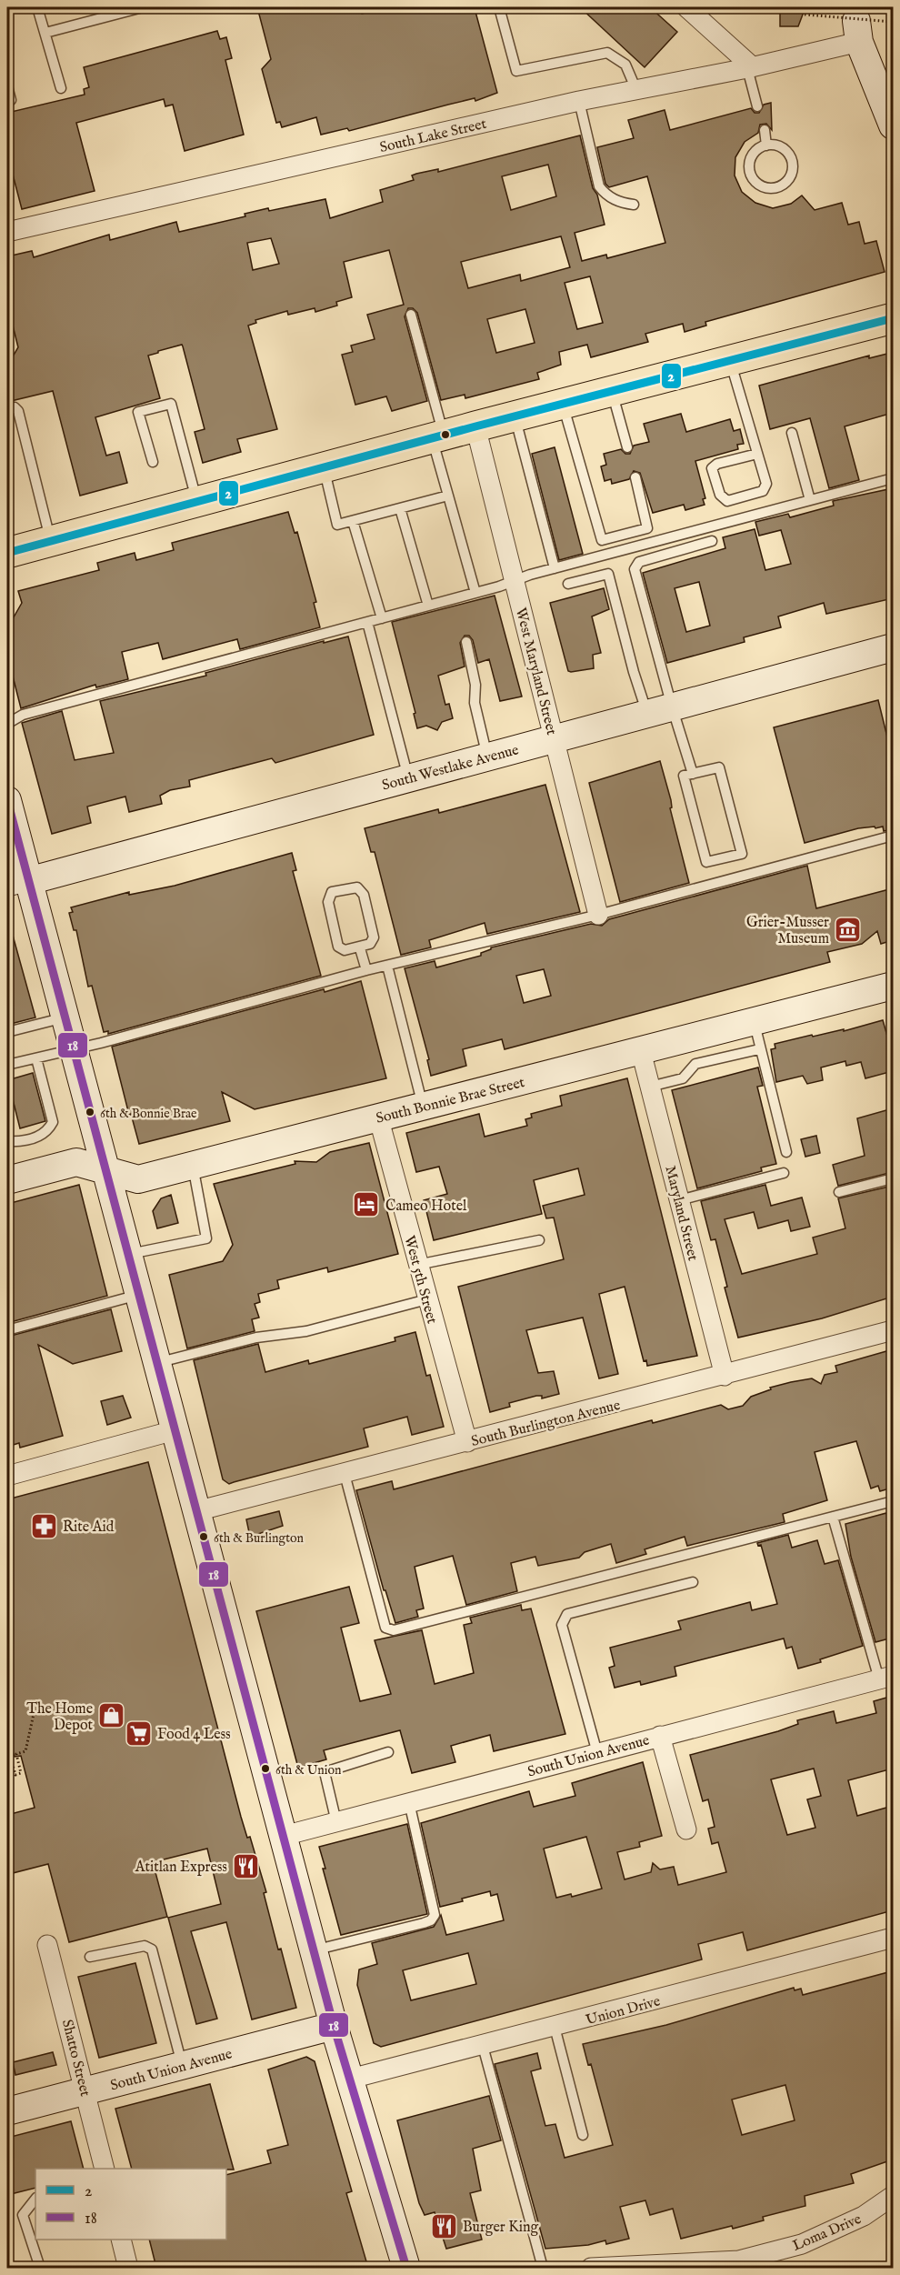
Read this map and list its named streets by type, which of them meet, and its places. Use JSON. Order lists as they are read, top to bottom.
{
  "streets": {
    "street": [
      "South Lake Street",
      "West Maryland Street",
      "South Westlake Avenue",
      "South Bonnie Brae Street",
      "Maryland Street",
      "West 5th Street",
      "South Burlington Avenue",
      "South Union Avenue",
      "Union Drive",
      "Shatto Street",
      "Loma Drive"
    ]
  },
  "crossings": [
    ["West Maryland Street", "South Westlake Avenue"],
    ["South Bonnie Brae Street", "Maryland Street"],
    ["South Bonnie Brae Street", "West 5th Street"],
    ["Maryland Street", "South Burlington Avenue"],
    ["West 5th Street", "South Burlington Avenue"],
    ["South Union Avenue", "Shatto Street"]
  ],
  "places": {
    "museum": ["Grier-Musser Museum"],
    "other": ["6th & Bonnie Brae", "6th & Burlington", "6th & Union"],
    "hotel": ["Cameo Hotel"],
    "pharmacy": ["Rite Aid"],
    "shop": ["The Home Depot"],
    "supermarket": ["Food 4 Less"],
    "restaurant": ["Atitlan Express", "Burger King"]
  },
  "lines": ["transit line 2", "transit line 18"],
  "legend": ["2", "18"]
}
